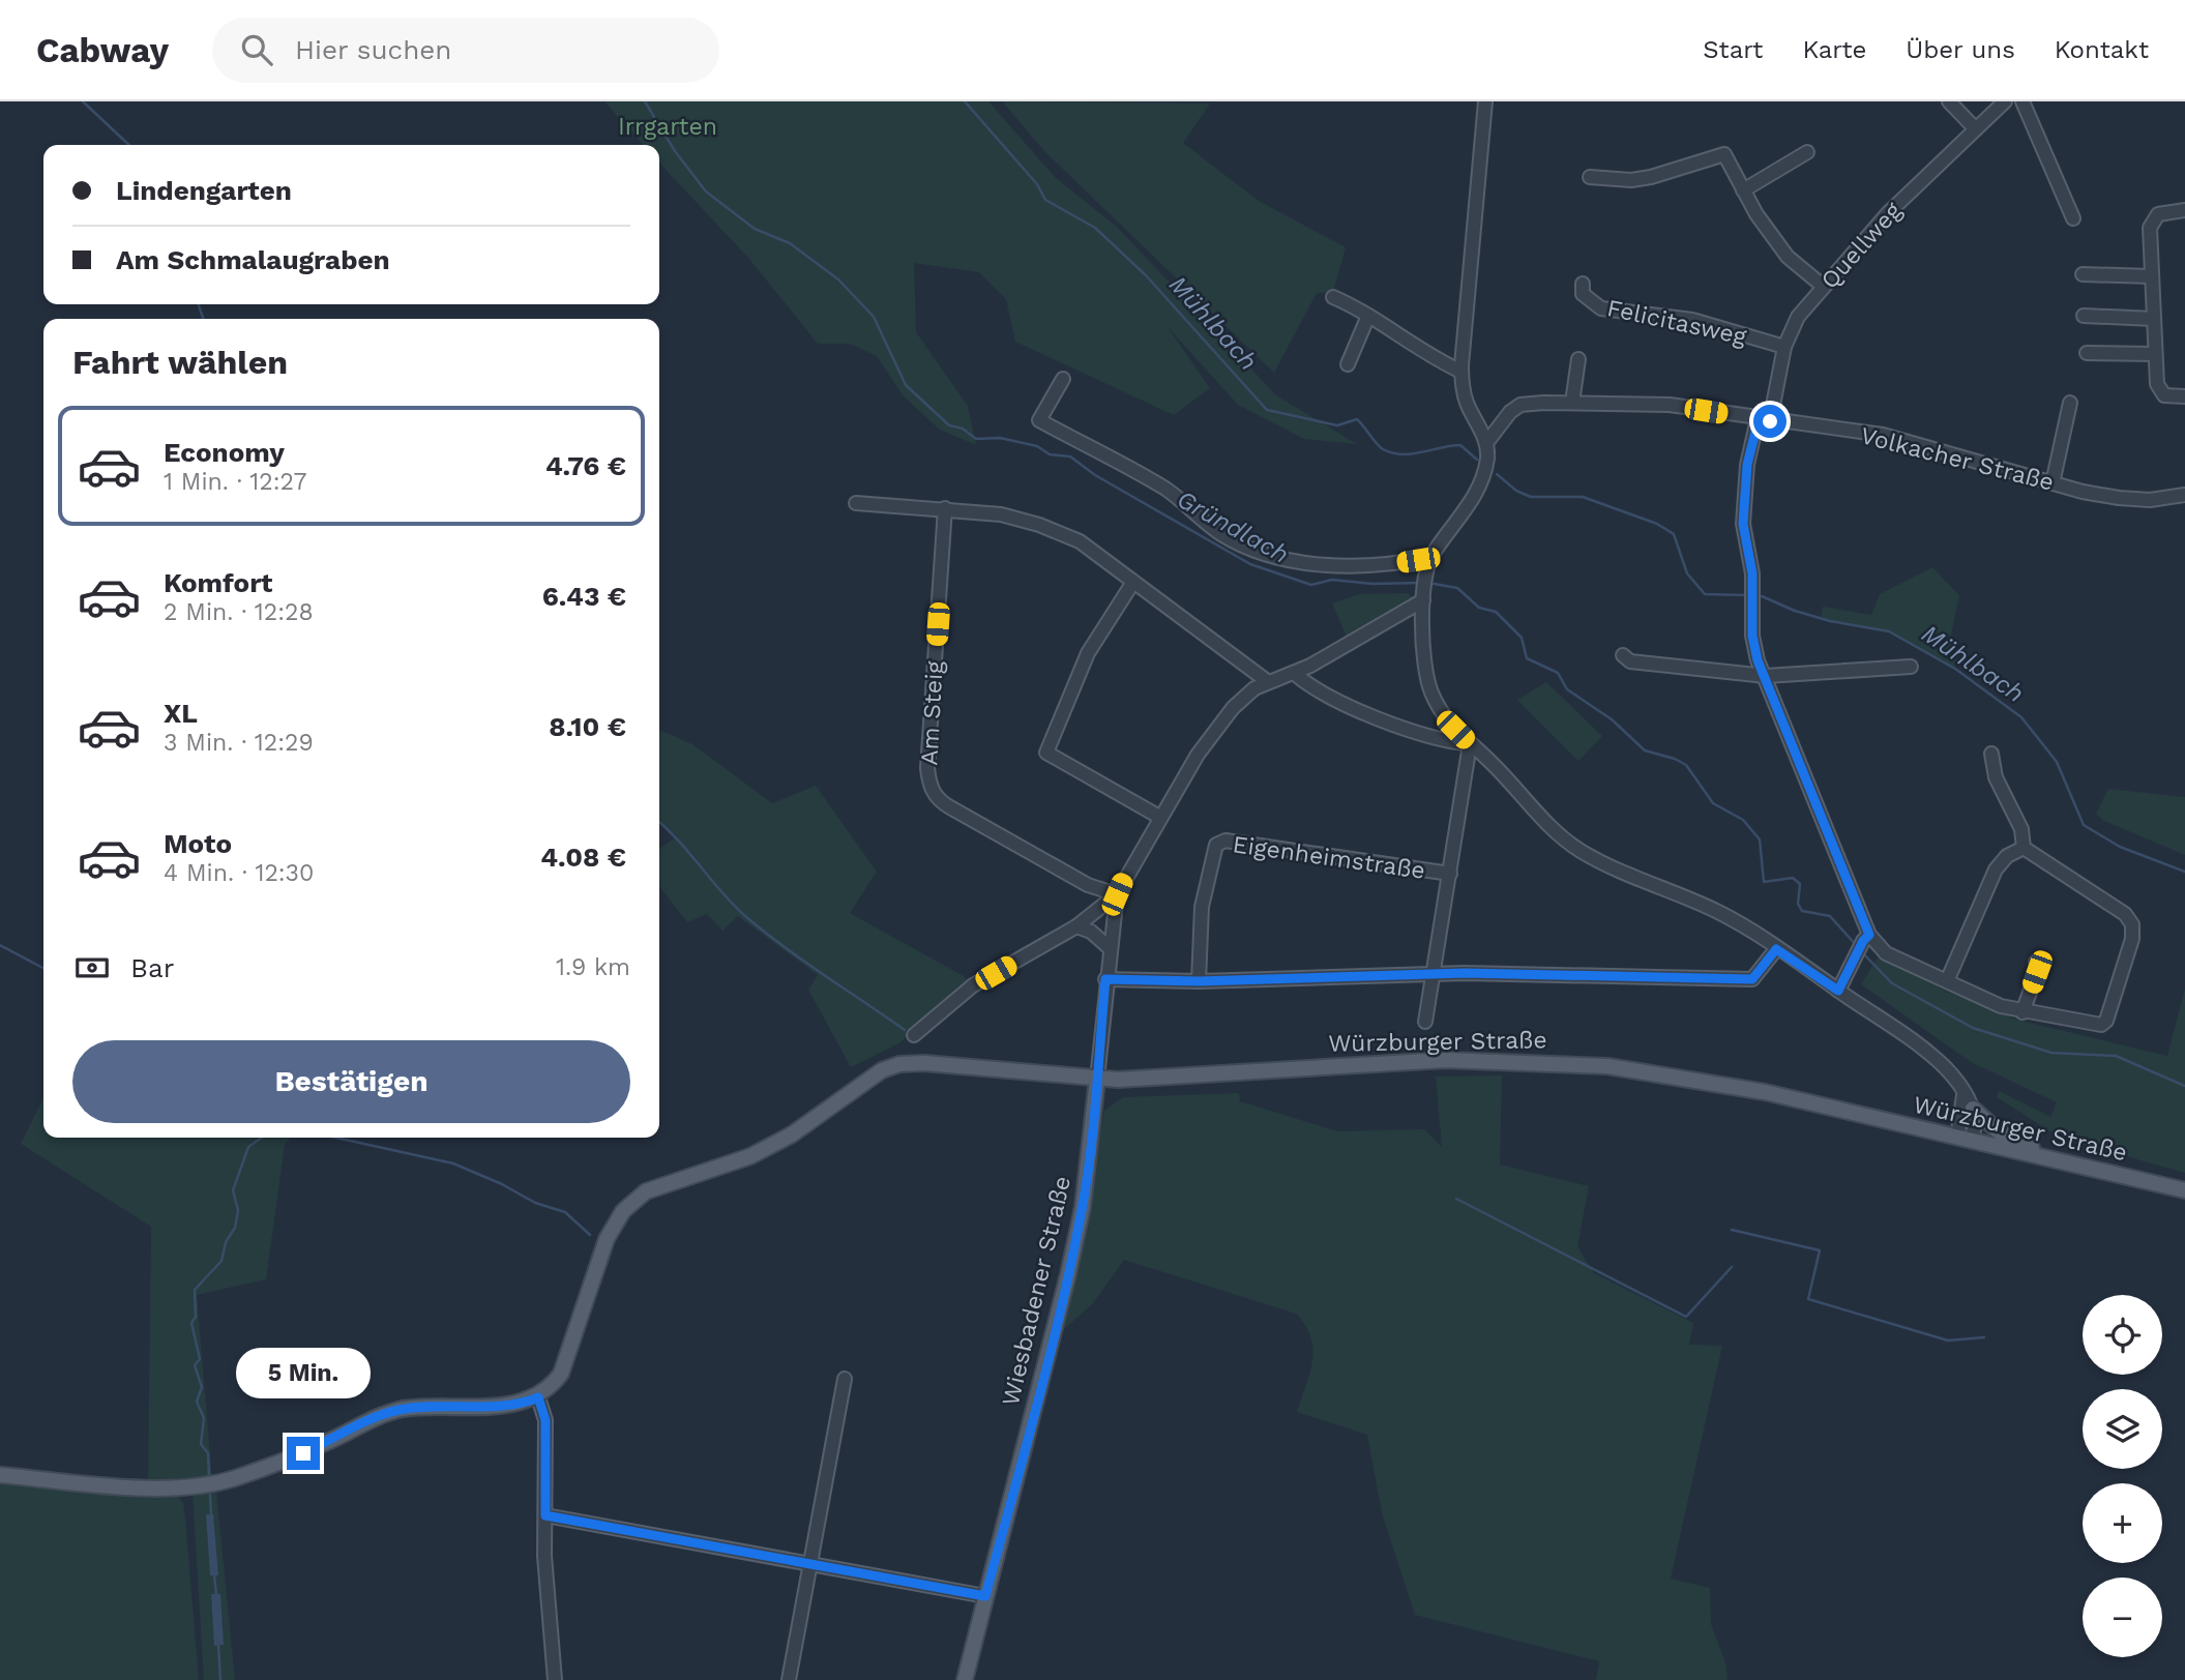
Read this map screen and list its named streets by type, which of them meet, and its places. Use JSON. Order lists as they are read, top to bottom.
{
  "streets": {
    "main road": ["Würzburger Straße", "Wiesbadener Straße"],
    "street": [
      "Quellweg",
      "Felicitasweg",
      "Volkacher Straße",
      "Am Steig",
      "Eigenheimstraße"
    ]
  },
  "crossings": [
    ["Quellweg", "Felicitasweg"],
    ["Quellweg", "Volkacher Straße"],
    ["Am Steig", "Wiesbadener Straße"],
    ["Würzburger Straße", "Wiesbadener Straße"]
  ],
  "water": ["Mühlbach", "Gründlach"],
  "parks": ["Irrgarten"],
  "page": {
    "header": "Cabway",
    "search": "Hier suchen",
    "nav": [
      "Start",
      "Karte",
      "Über uns",
      "Kontakt"
    ],
    "banner": ["Lindengarten", "Am Schmalaugraben"],
    "heading": "Fahrt wählen",
    "list": [
      {
        "name": "Economy",
        "note": "1 Min. · 12:27",
        "value": "4.76 €"
      },
      {
        "name": "Komfort",
        "note": "2 Min. · 12:28",
        "value": "6.43 €"
      },
      {
        "name": "XL",
        "note": "3 Min. · 12:29",
        "value": "8.10 €"
      },
      {
        "name": "Moto",
        "note": "4 Min. · 12:30",
        "value": "4.08 €"
      }
    ],
    "pay": ["Bar", "1.9 km"],
    "buttons": "Bestätigen",
    "map_buttons": ["+", "−"],
    "bubble": "5 Min."
  }
}
